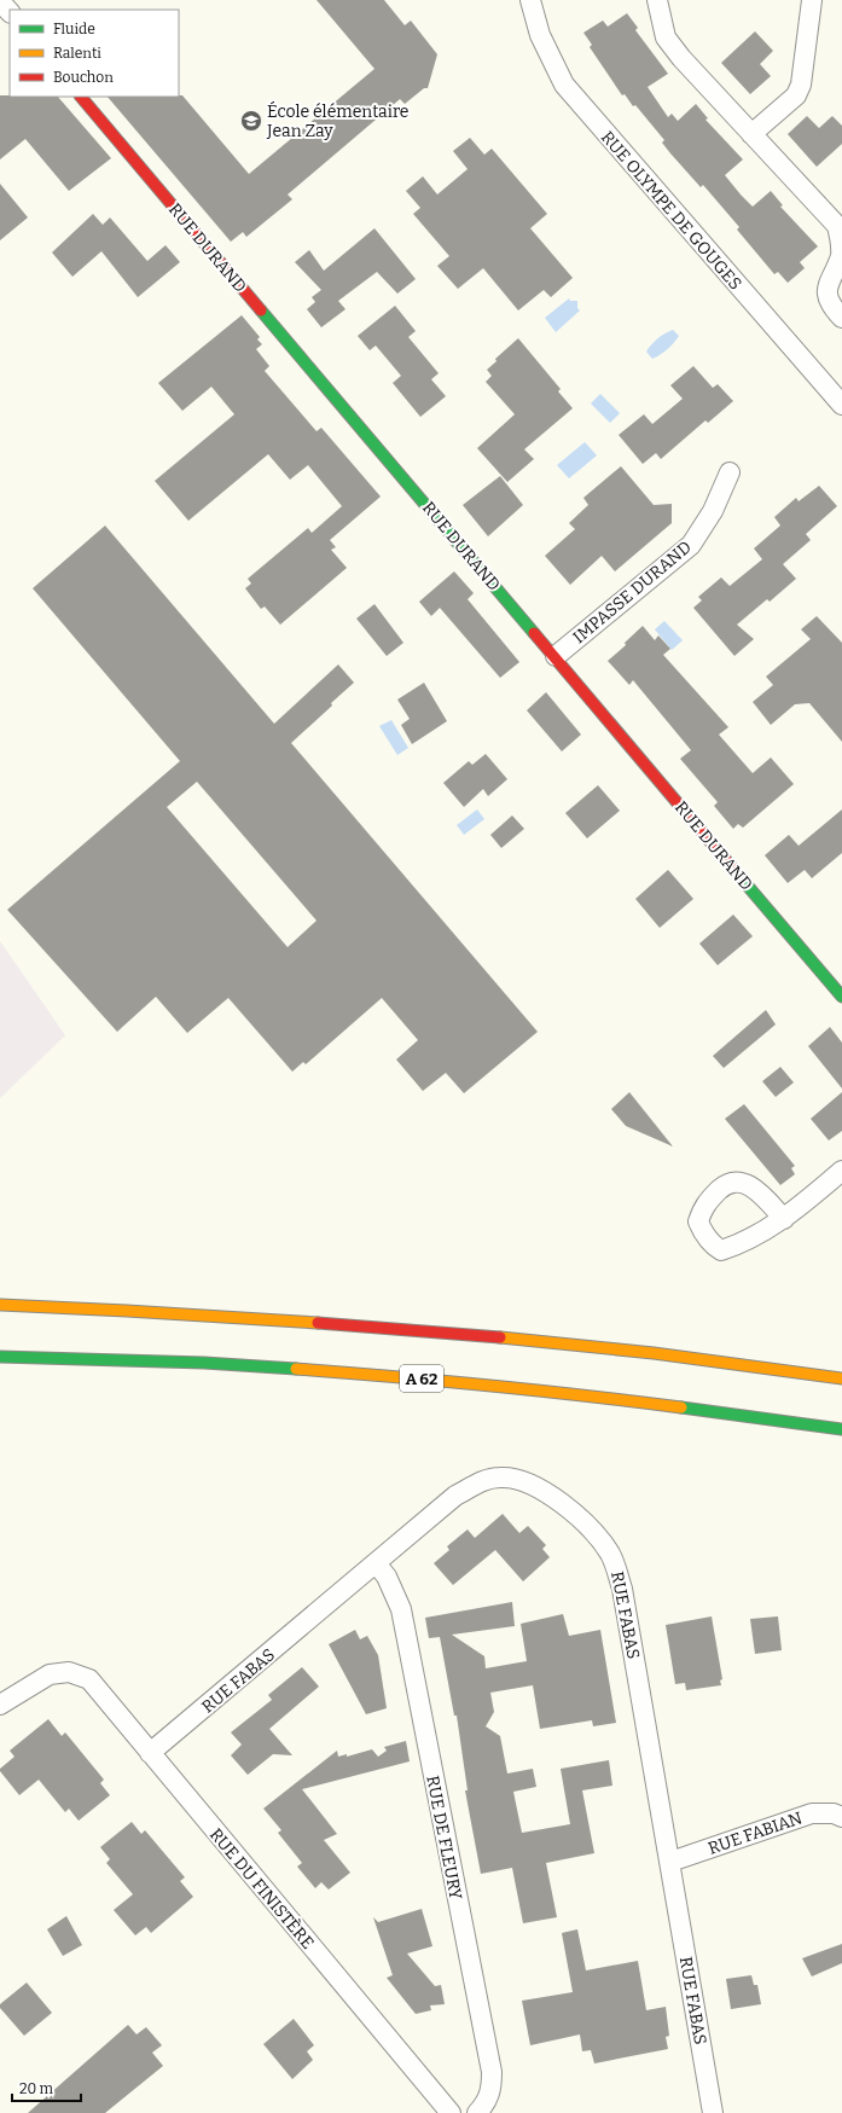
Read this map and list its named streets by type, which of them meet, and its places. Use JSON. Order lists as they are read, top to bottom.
{
  "streets": {
    "main road": ["RUE DURAND", "A 62"],
    "street": [
      "RUE OLYMPE DE GOUGES",
      "IMPASSE DURAND",
      "RUE FABAS",
      "RUE FABIAN",
      "RUE DE FLEURY",
      "RUE DU FINISTÈRE"
    ]
  },
  "crossings": [
    ["RUE DURAND", "IMPASSE DURAND"],
    ["RUE FABAS", "RUE FABIAN"],
    ["RUE FABAS", "RUE DE FLEURY"],
    ["RUE FABAS", "RUE DU FINISTÈRE"]
  ],
  "places": {
    "school or university": ["École élémentaire Jean Zay"]
  },
  "legend": ["Fluide", "Ralenti", "Bouchon"],
  "scale_bar": "20 m"
}
